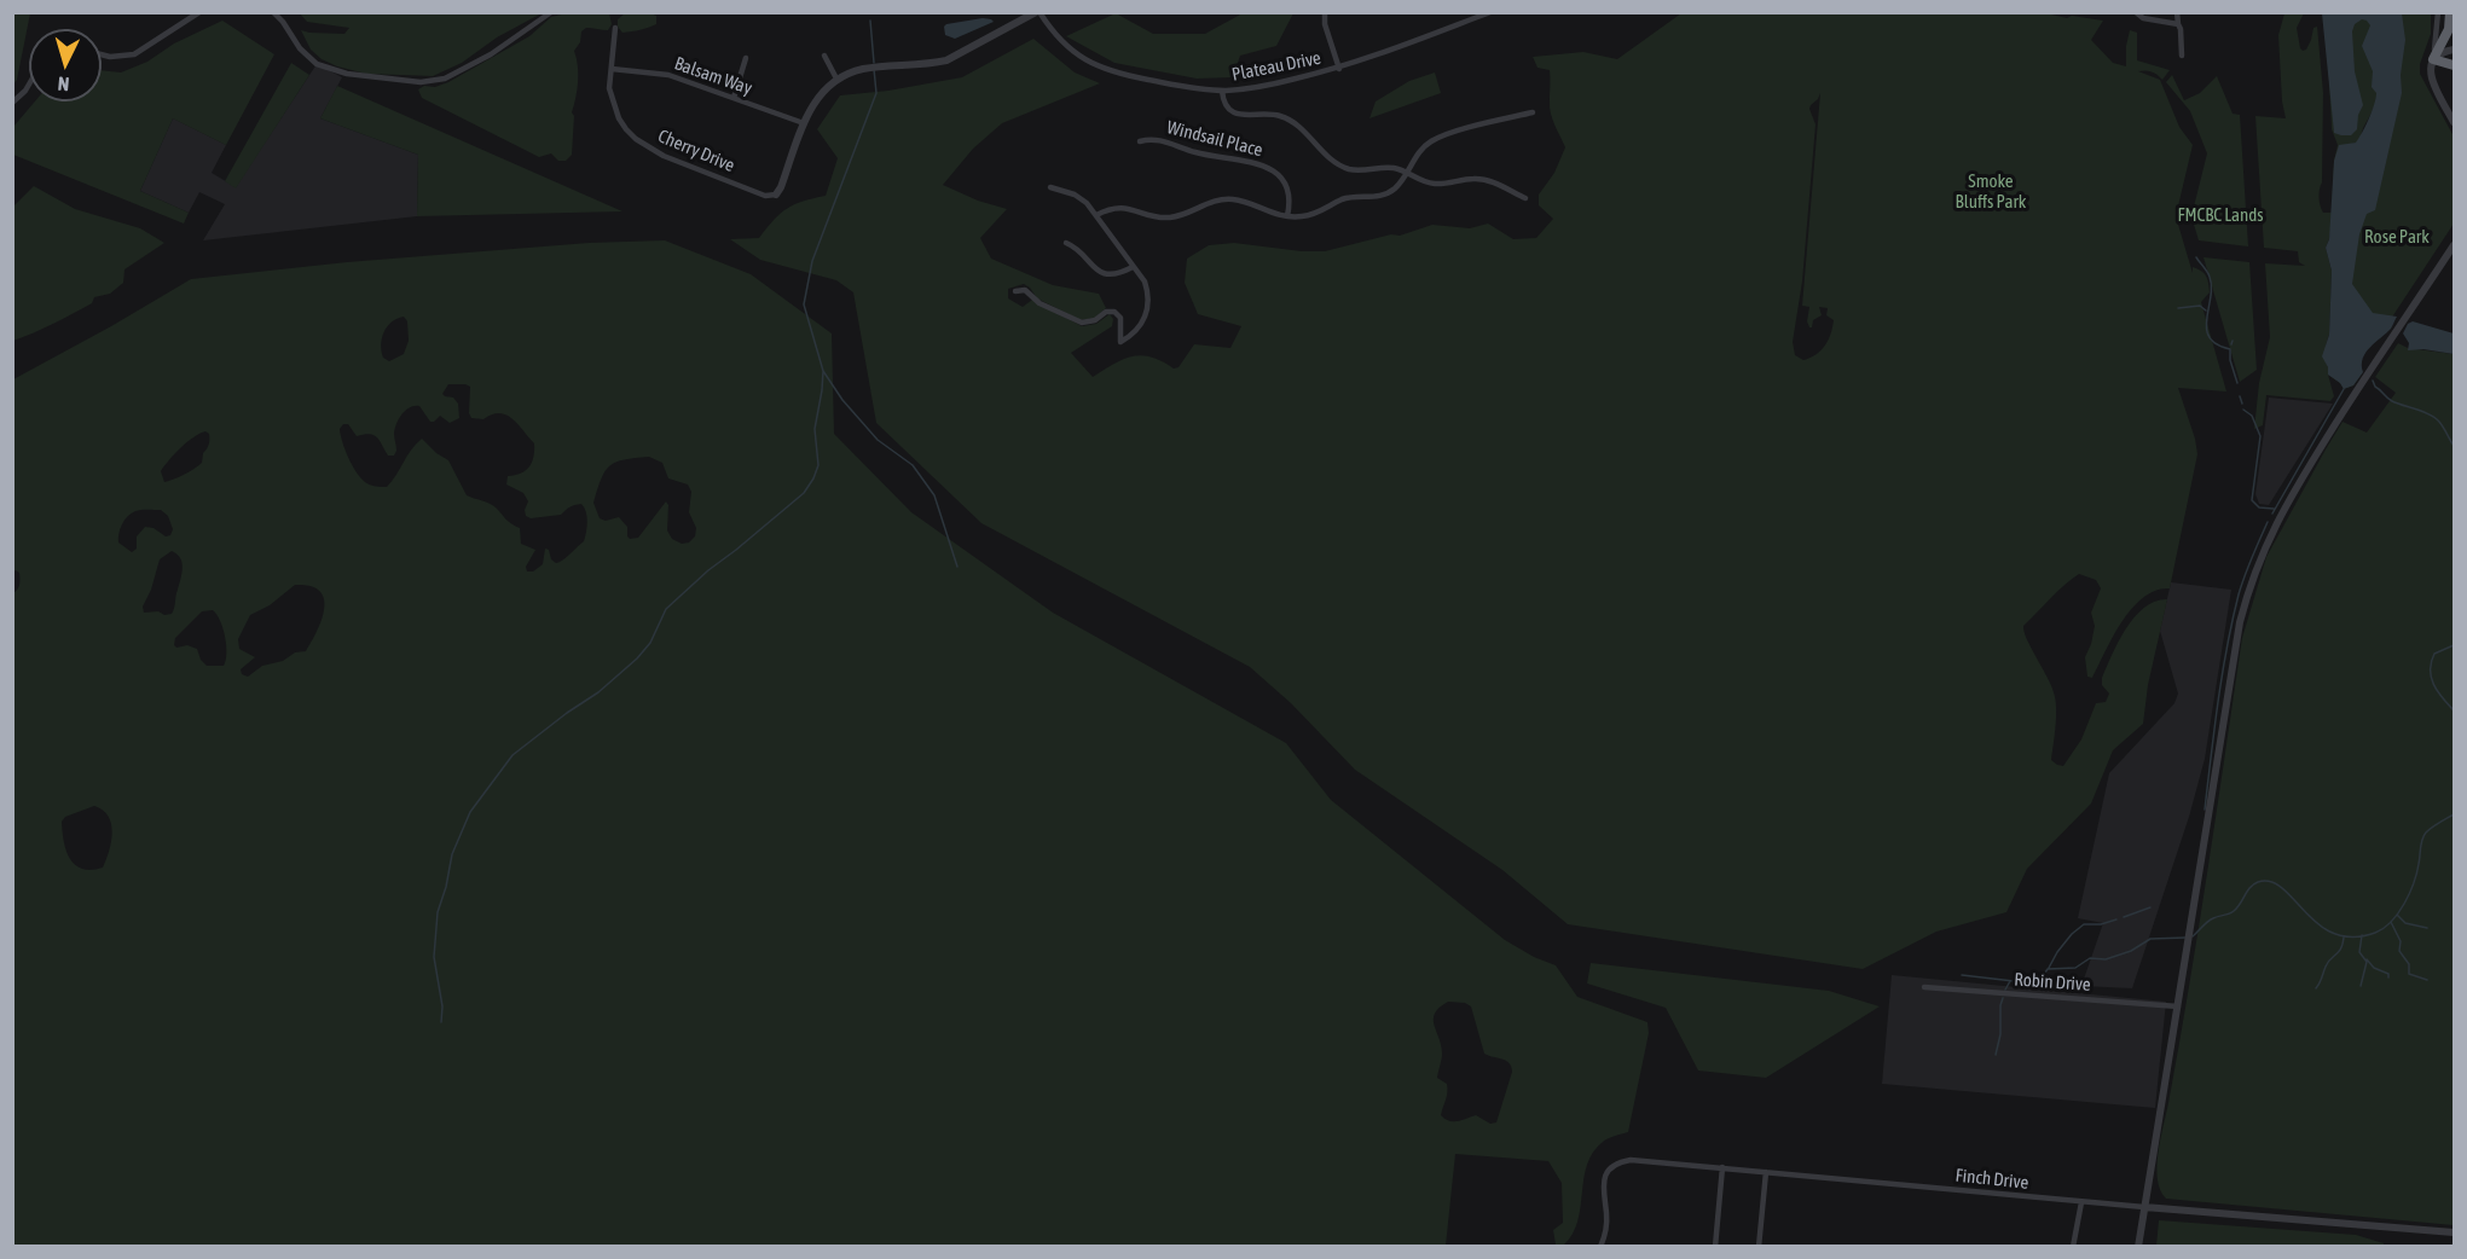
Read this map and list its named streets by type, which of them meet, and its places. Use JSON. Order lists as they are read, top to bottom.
{
  "streets": {
    "street": [
      "Plateau Drive",
      "Balsam Way",
      "Windsail Place",
      "Cherry Drive",
      "Robin Drive",
      "Finch Drive"
    ]
  },
  "crossings": [
    ["Balsam Way", "Cherry Drive"]
  ],
  "parks": ["Smoke Bluffs Park", "FMCBC Lands", "Rose Park"],
  "north": "bottom"
}
